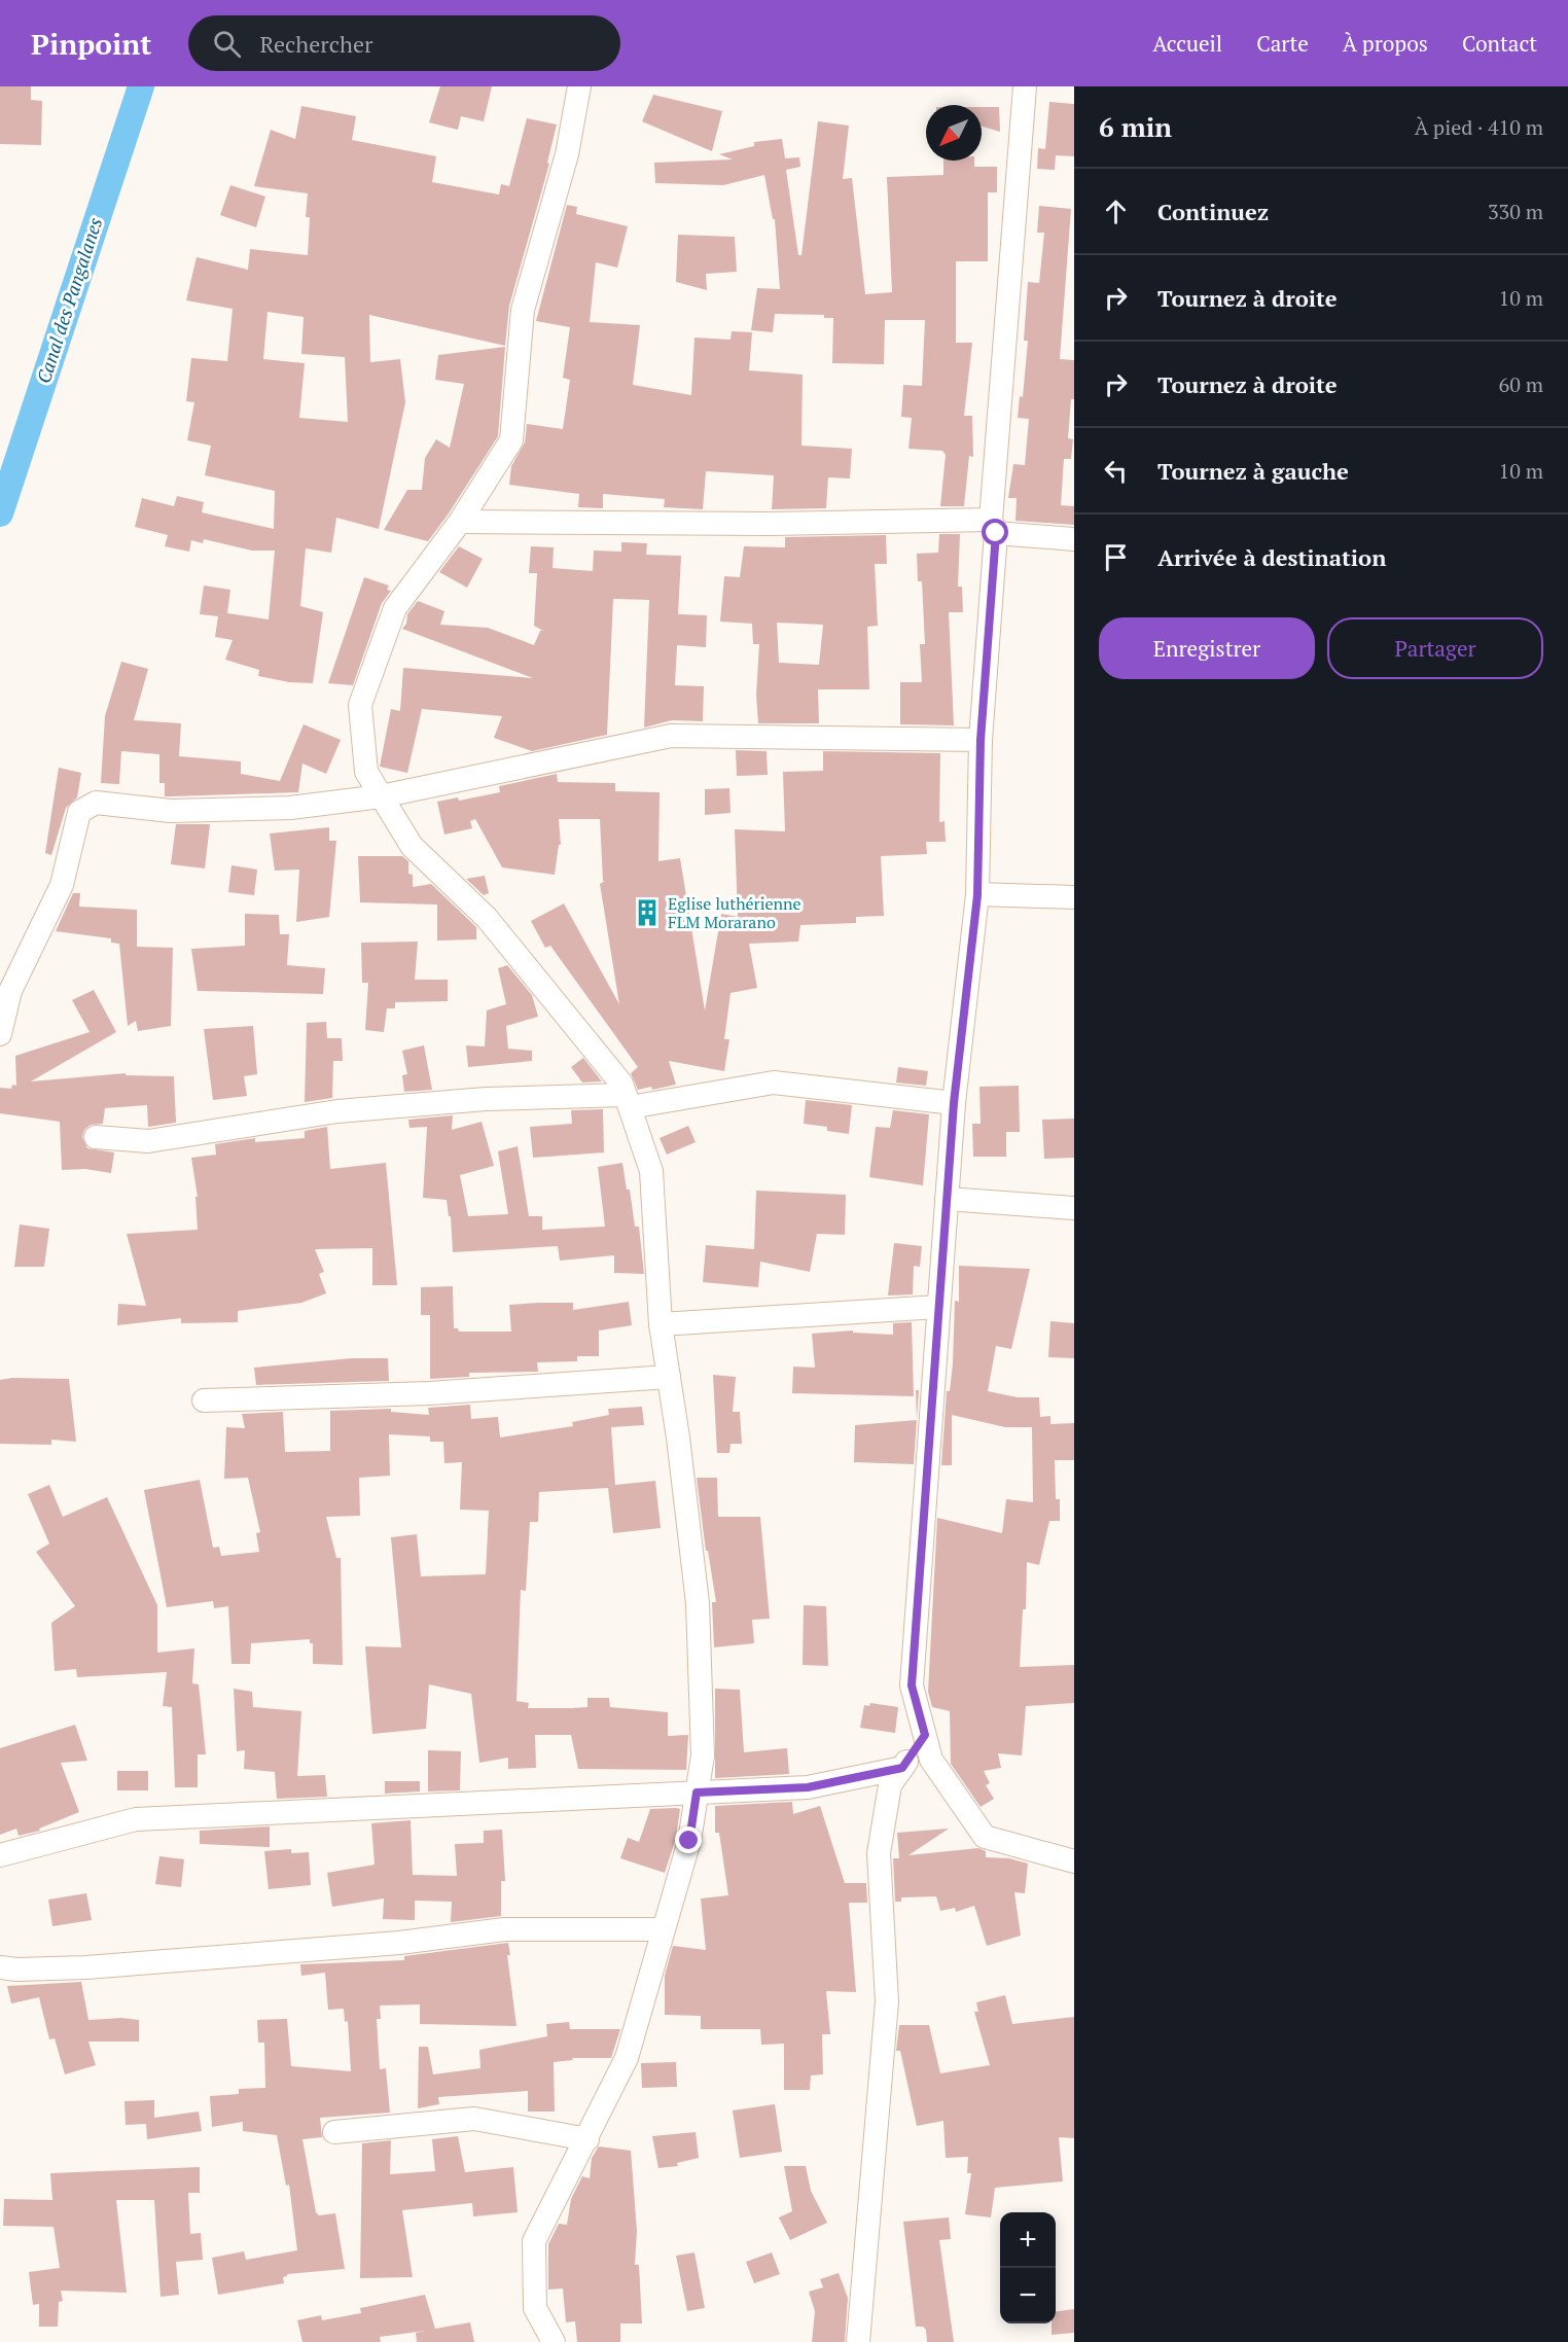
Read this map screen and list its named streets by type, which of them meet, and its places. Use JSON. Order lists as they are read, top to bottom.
{
  "water": ["Canal des Pangalanes"],
  "places": {
    "building": ["Eglise luthérienne FLM Morarano"]
  },
  "north": "bottom left",
  "page": {
    "header": "Pinpoint",
    "search": "Rechercher",
    "nav": [
      "Accueil",
      "Carte",
      "À propos",
      "Contact"
    ],
    "heading": ["6 min", "À pied · 410 m"],
    "list": [
      ["Continuez", "330 m"],
      ["Tournez à droite", "10 m"],
      ["Tournez à droite", "60 m"],
      ["Tournez à gauche", "10 m"],
      "Arrivée à destination"
    ],
    "buttons": ["Enregistrer", "Partager"],
    "map_buttons": ["+", "−"]
  }
}
